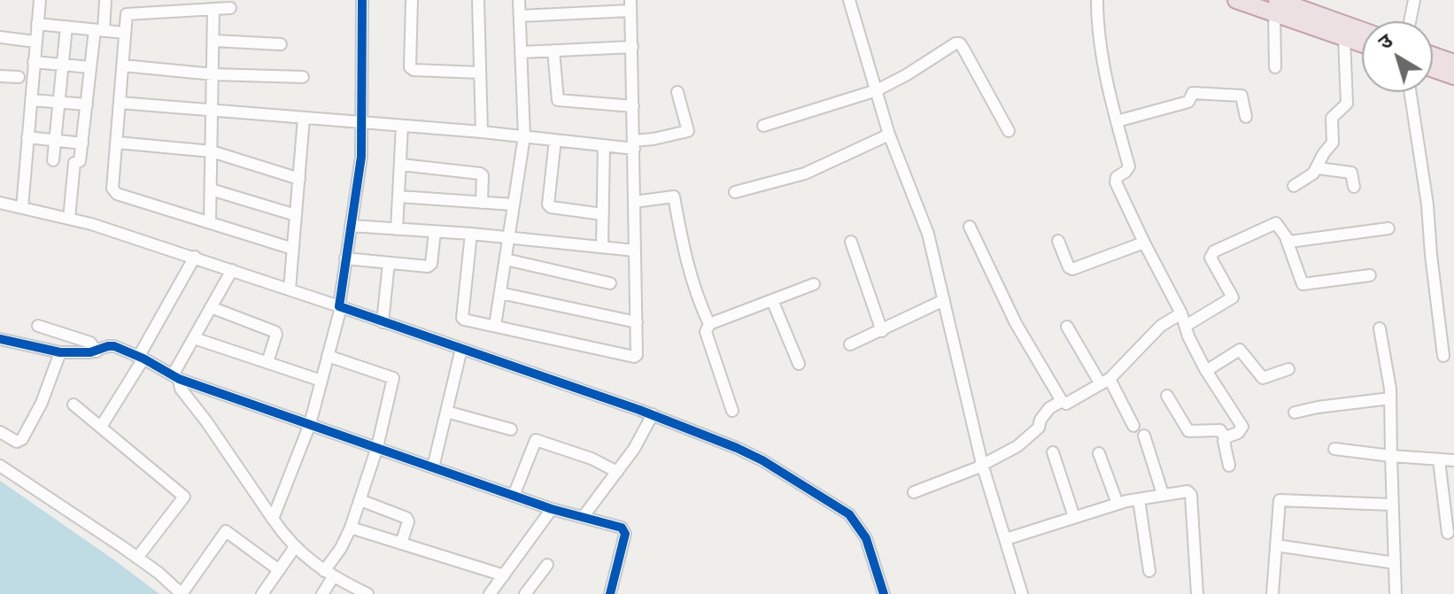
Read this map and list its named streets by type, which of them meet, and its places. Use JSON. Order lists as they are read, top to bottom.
{
  "north": "top left"
}
